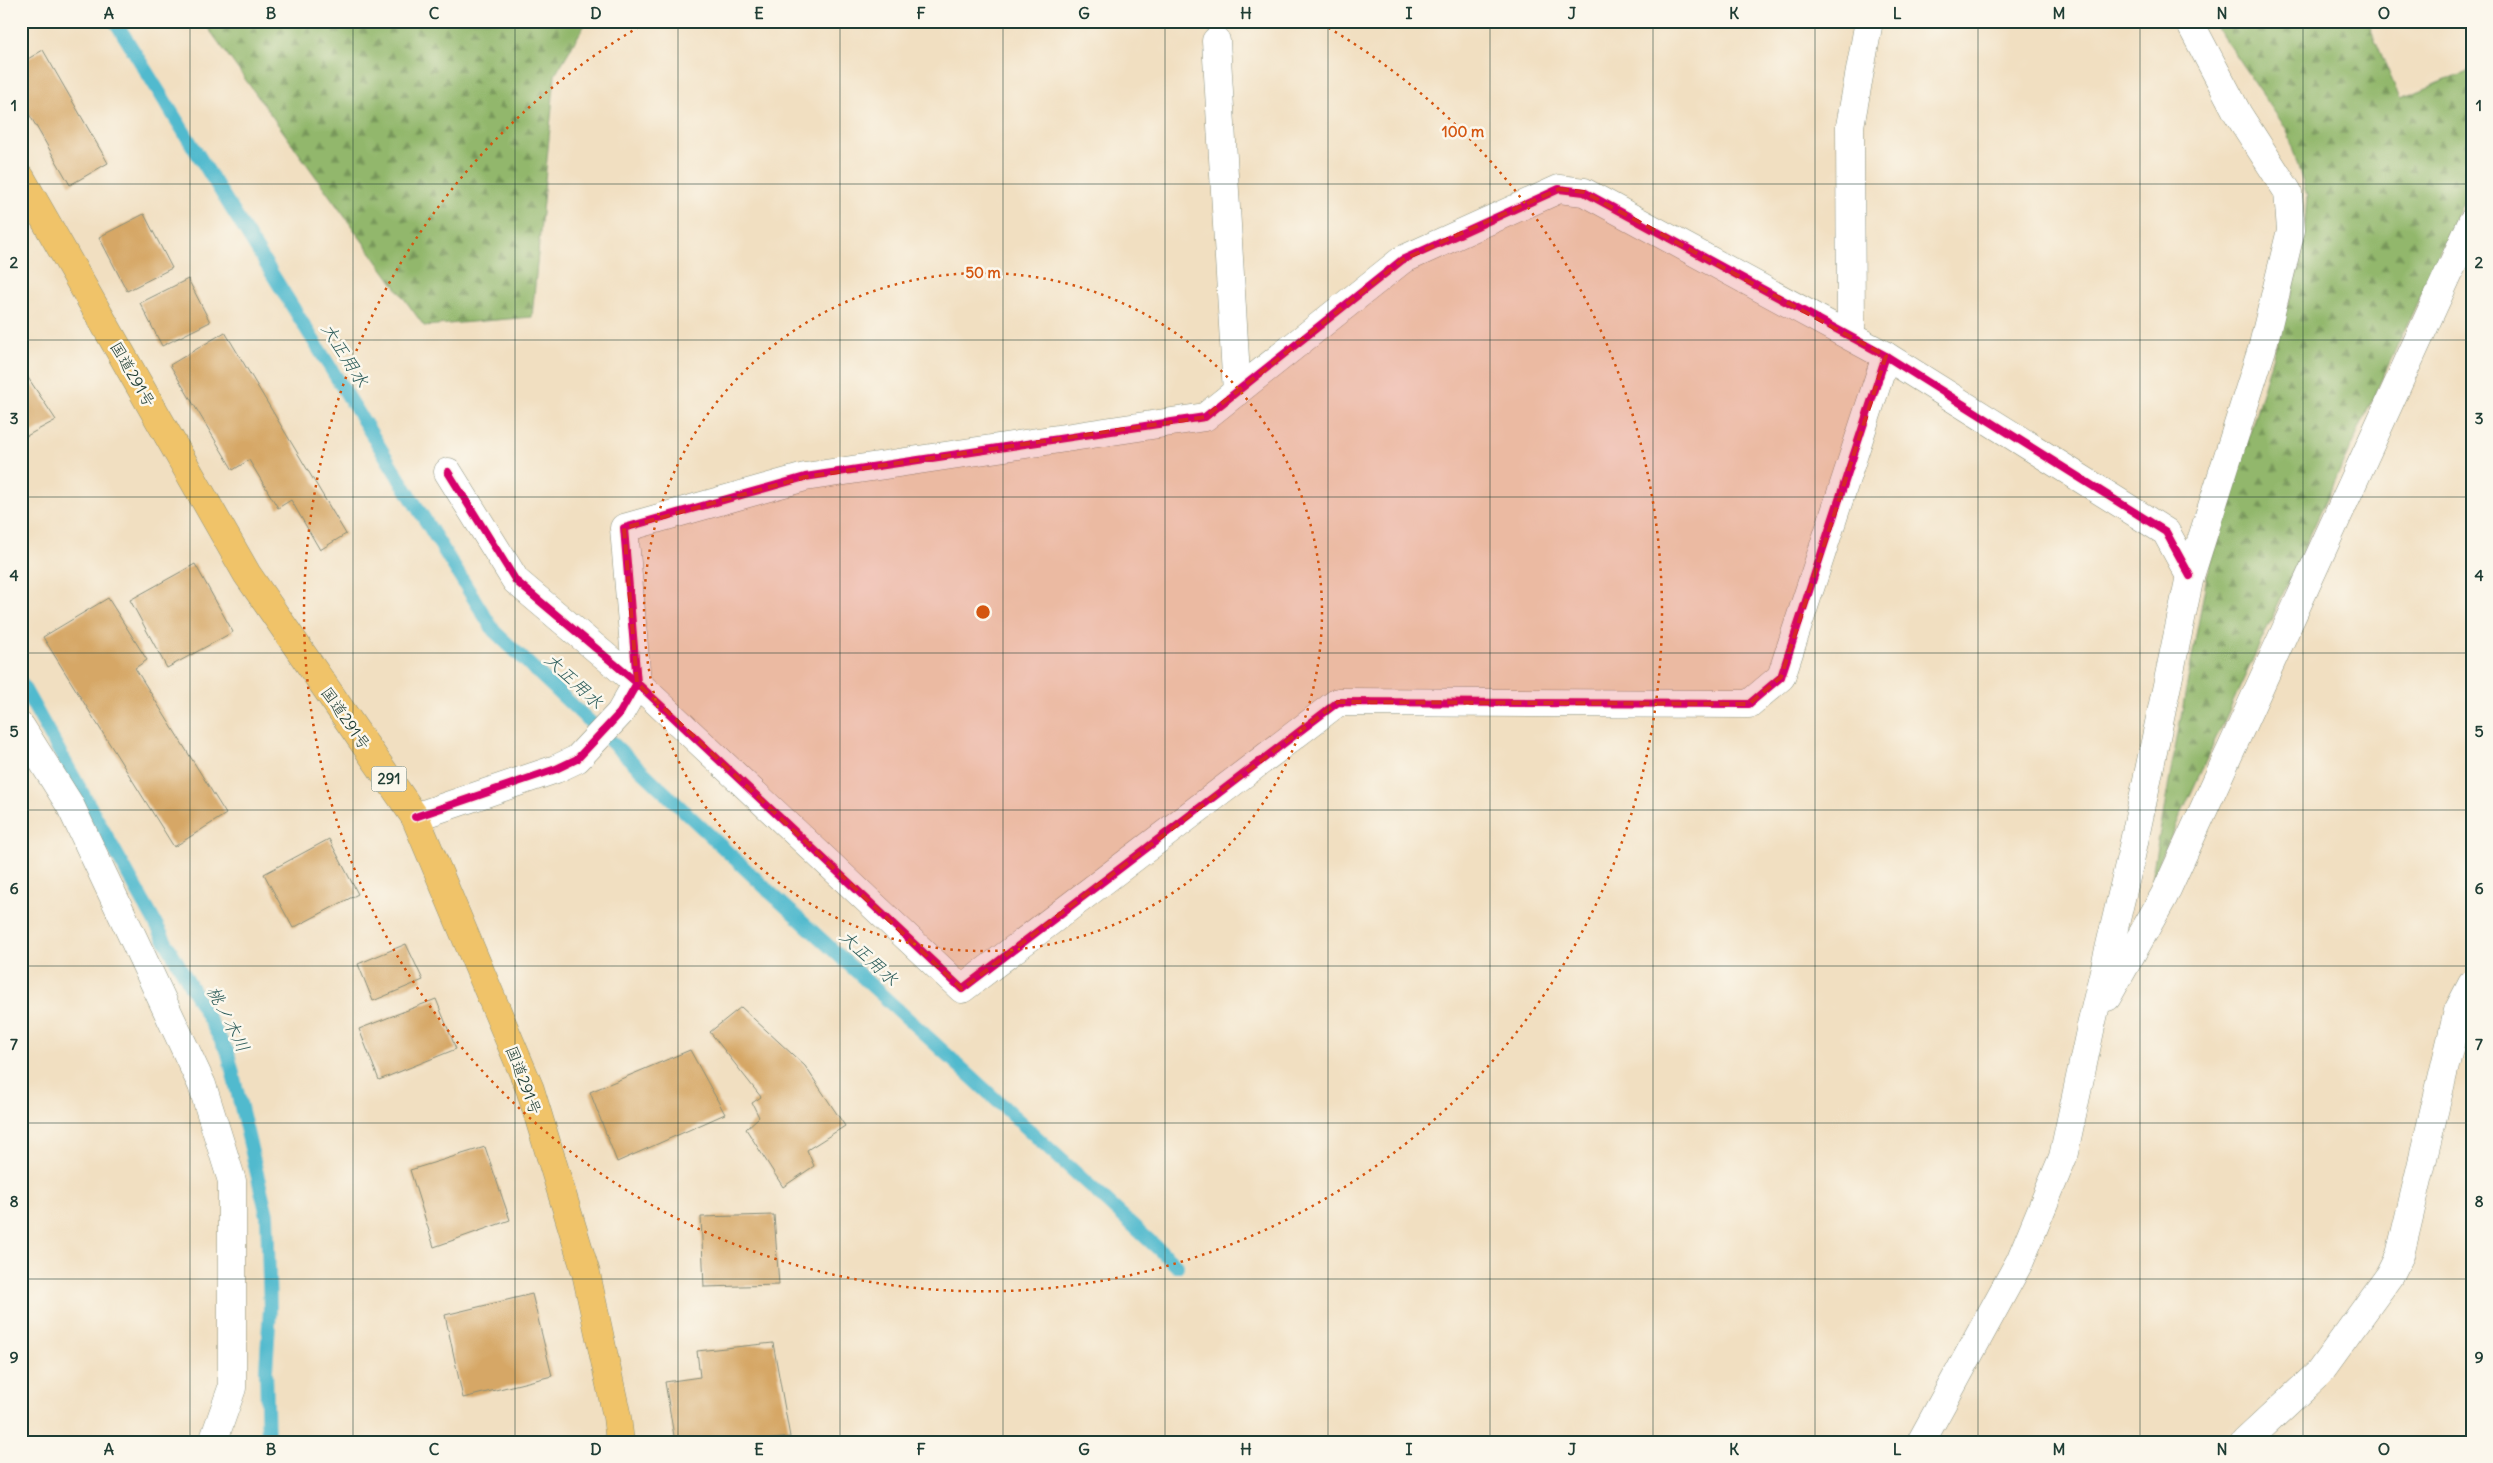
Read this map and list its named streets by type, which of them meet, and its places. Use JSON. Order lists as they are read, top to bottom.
{
  "streets": {
    "highway": ["国道291号", "291"]
  },
  "water": ["大正用水", "桃ノ木川"],
  "grid": {
    "columns": [
      "A",
      "B",
      "C",
      "D",
      "E",
      "F",
      "G",
      "H",
      "I",
      "J",
      "K",
      "L",
      "M",
      "N",
      "O"
    ],
    "rows": [
      "1",
      "2",
      "3",
      "4",
      "5",
      "6",
      "7",
      "8",
      "9"
    ]
  },
  "rings": ["100 m", "50 m"]
}
